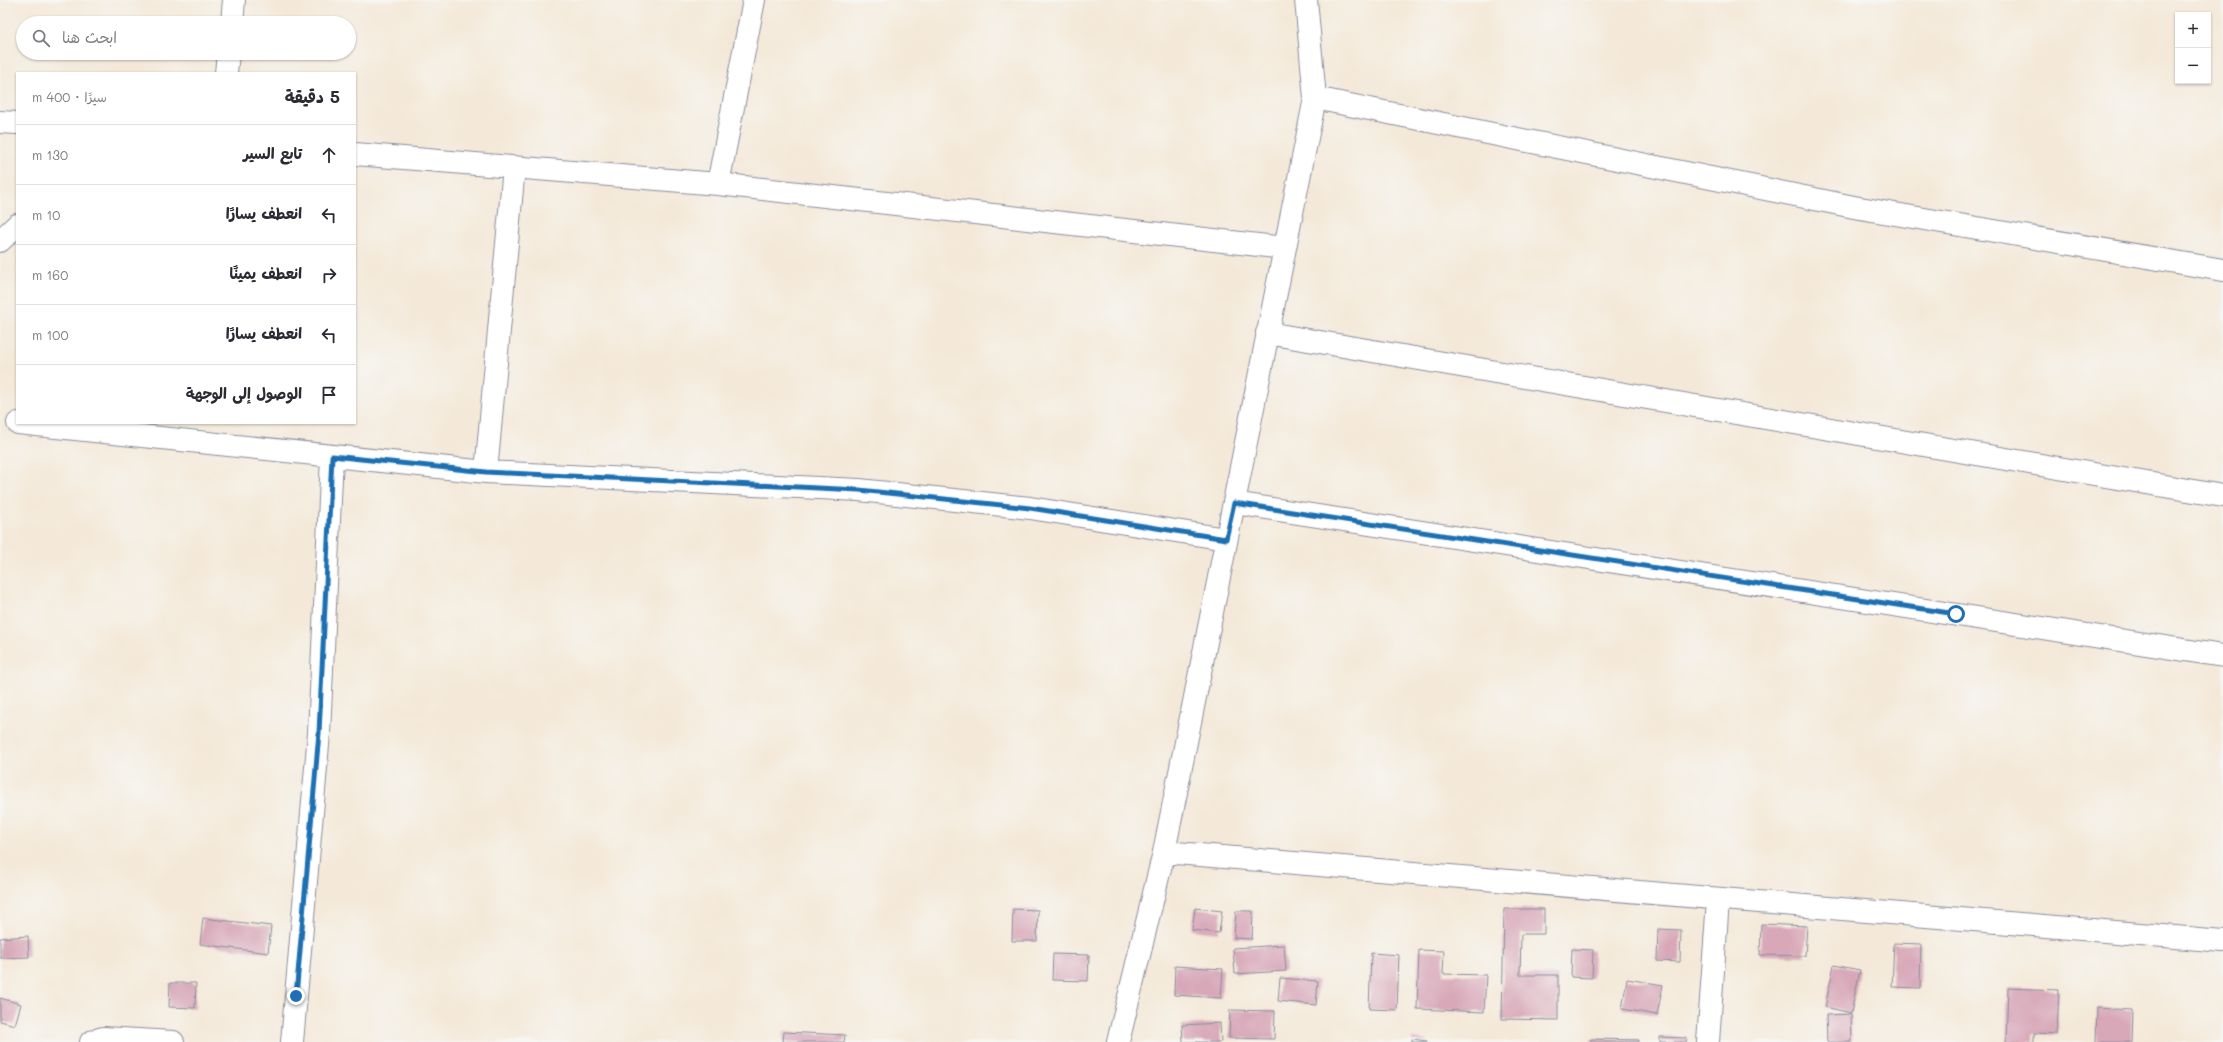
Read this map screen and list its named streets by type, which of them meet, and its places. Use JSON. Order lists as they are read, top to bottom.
{
  "page": {
    "map_buttons": ["+", "−"],
    "search": "ابحث هنا",
    "heading": ["5 دقيقة", "سيرًا · 400 m"],
    "list": [
      ["تابع السير", "130 m"],
      ["انعطف يسارًا", "10 m"],
      ["انعطف يمينًا", "160 m"],
      ["انعطف يسارًا", "100 m"],
      "الوصول إلى الوجهة"
    ]
  }
}
